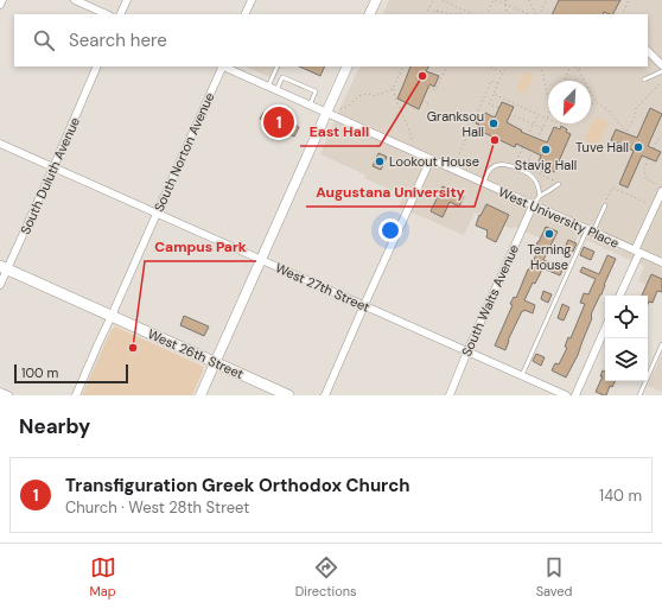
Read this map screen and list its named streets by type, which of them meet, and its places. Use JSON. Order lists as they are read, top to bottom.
{
  "streets": {
    "main road": ["West 26th Street"],
    "street": [
      "South Norton Avenue",
      "South Duluth Avenue",
      "West University Place",
      "West 27th Street",
      "South Walts Avenue"
    ]
  },
  "crossings": [
    ["South Norton Avenue", "West 27th Street"],
    ["South Norton Avenue", "West 26th Street"],
    ["South Duluth Avenue", "West 27th Street"],
    ["South Duluth Avenue", "West 26th Street"],
    ["West University Place", "South Walts Avenue"],
    ["West 27th Street", "South Walts Avenue"]
  ],
  "places": [
    "East Hall",
    "Granksou Hall",
    "Augustana University",
    "Tuve Hall",
    "Stavig Hall",
    "Lookout House",
    "Terning House",
    "Campus Park"
  ],
  "scale_bar": "100 m",
  "north": "bottom left",
  "page": {
    "search": "Search here",
    "pins": "1",
    "scale": "100 m",
    "heading": "Nearby",
    "list": [
      {
        "mark": "1",
        "name": "Transfiguration Greek Orthodox Church",
        "note": "Church · West 28th Street",
        "value": "140 m"
      }
    ],
    "nav": ["Map", "Directions", "Saved"]
  }
}
